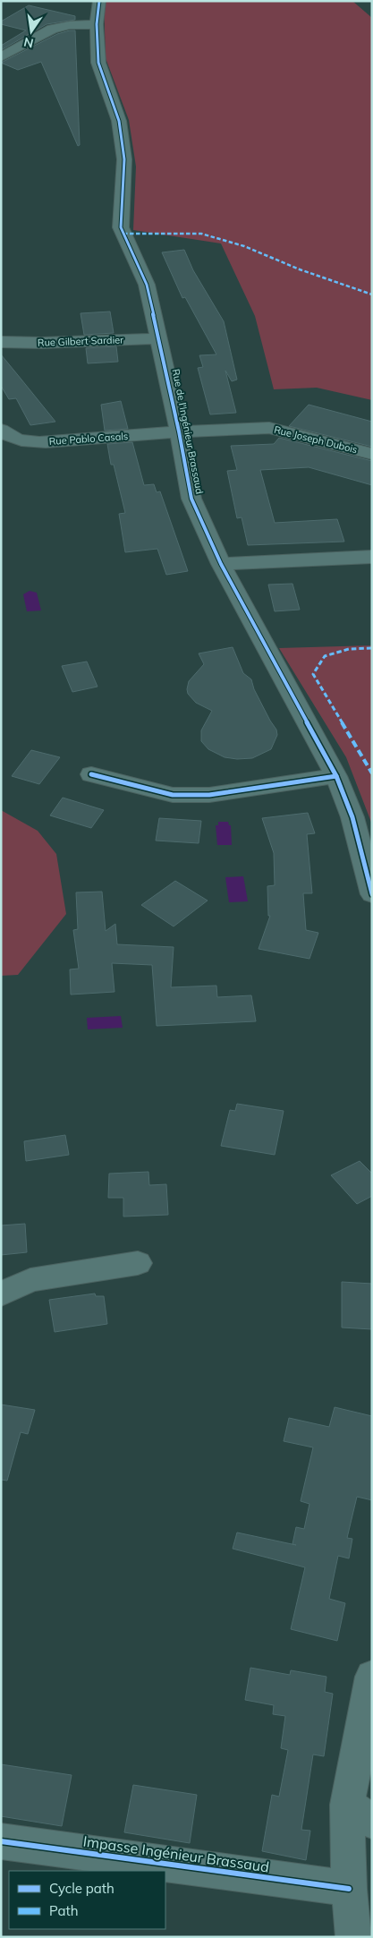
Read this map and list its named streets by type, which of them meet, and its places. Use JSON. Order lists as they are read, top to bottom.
{
  "streets": {
    "street": [
      "Rue Gilbert Sardier",
      "Rue de l'Ingénieur Brassaud",
      "Rue Pablo Casals",
      "Rue Joseph Dubois",
      "Impasse Ingénieur Brassaud"
    ]
  },
  "crossings": [
    ["Rue Gilbert Sardier", "Rue de l'Ingénieur Brassaud"],
    ["Rue de l'Ingénieur Brassaud", "Rue Pablo Casals"],
    ["Rue de l'Ingénieur Brassaud", "Rue Joseph Dubois"],
    ["Rue Pablo Casals", "Rue Joseph Dubois"]
  ],
  "legend": ["Cycle path", "Path"],
  "north": "bottom"
}
